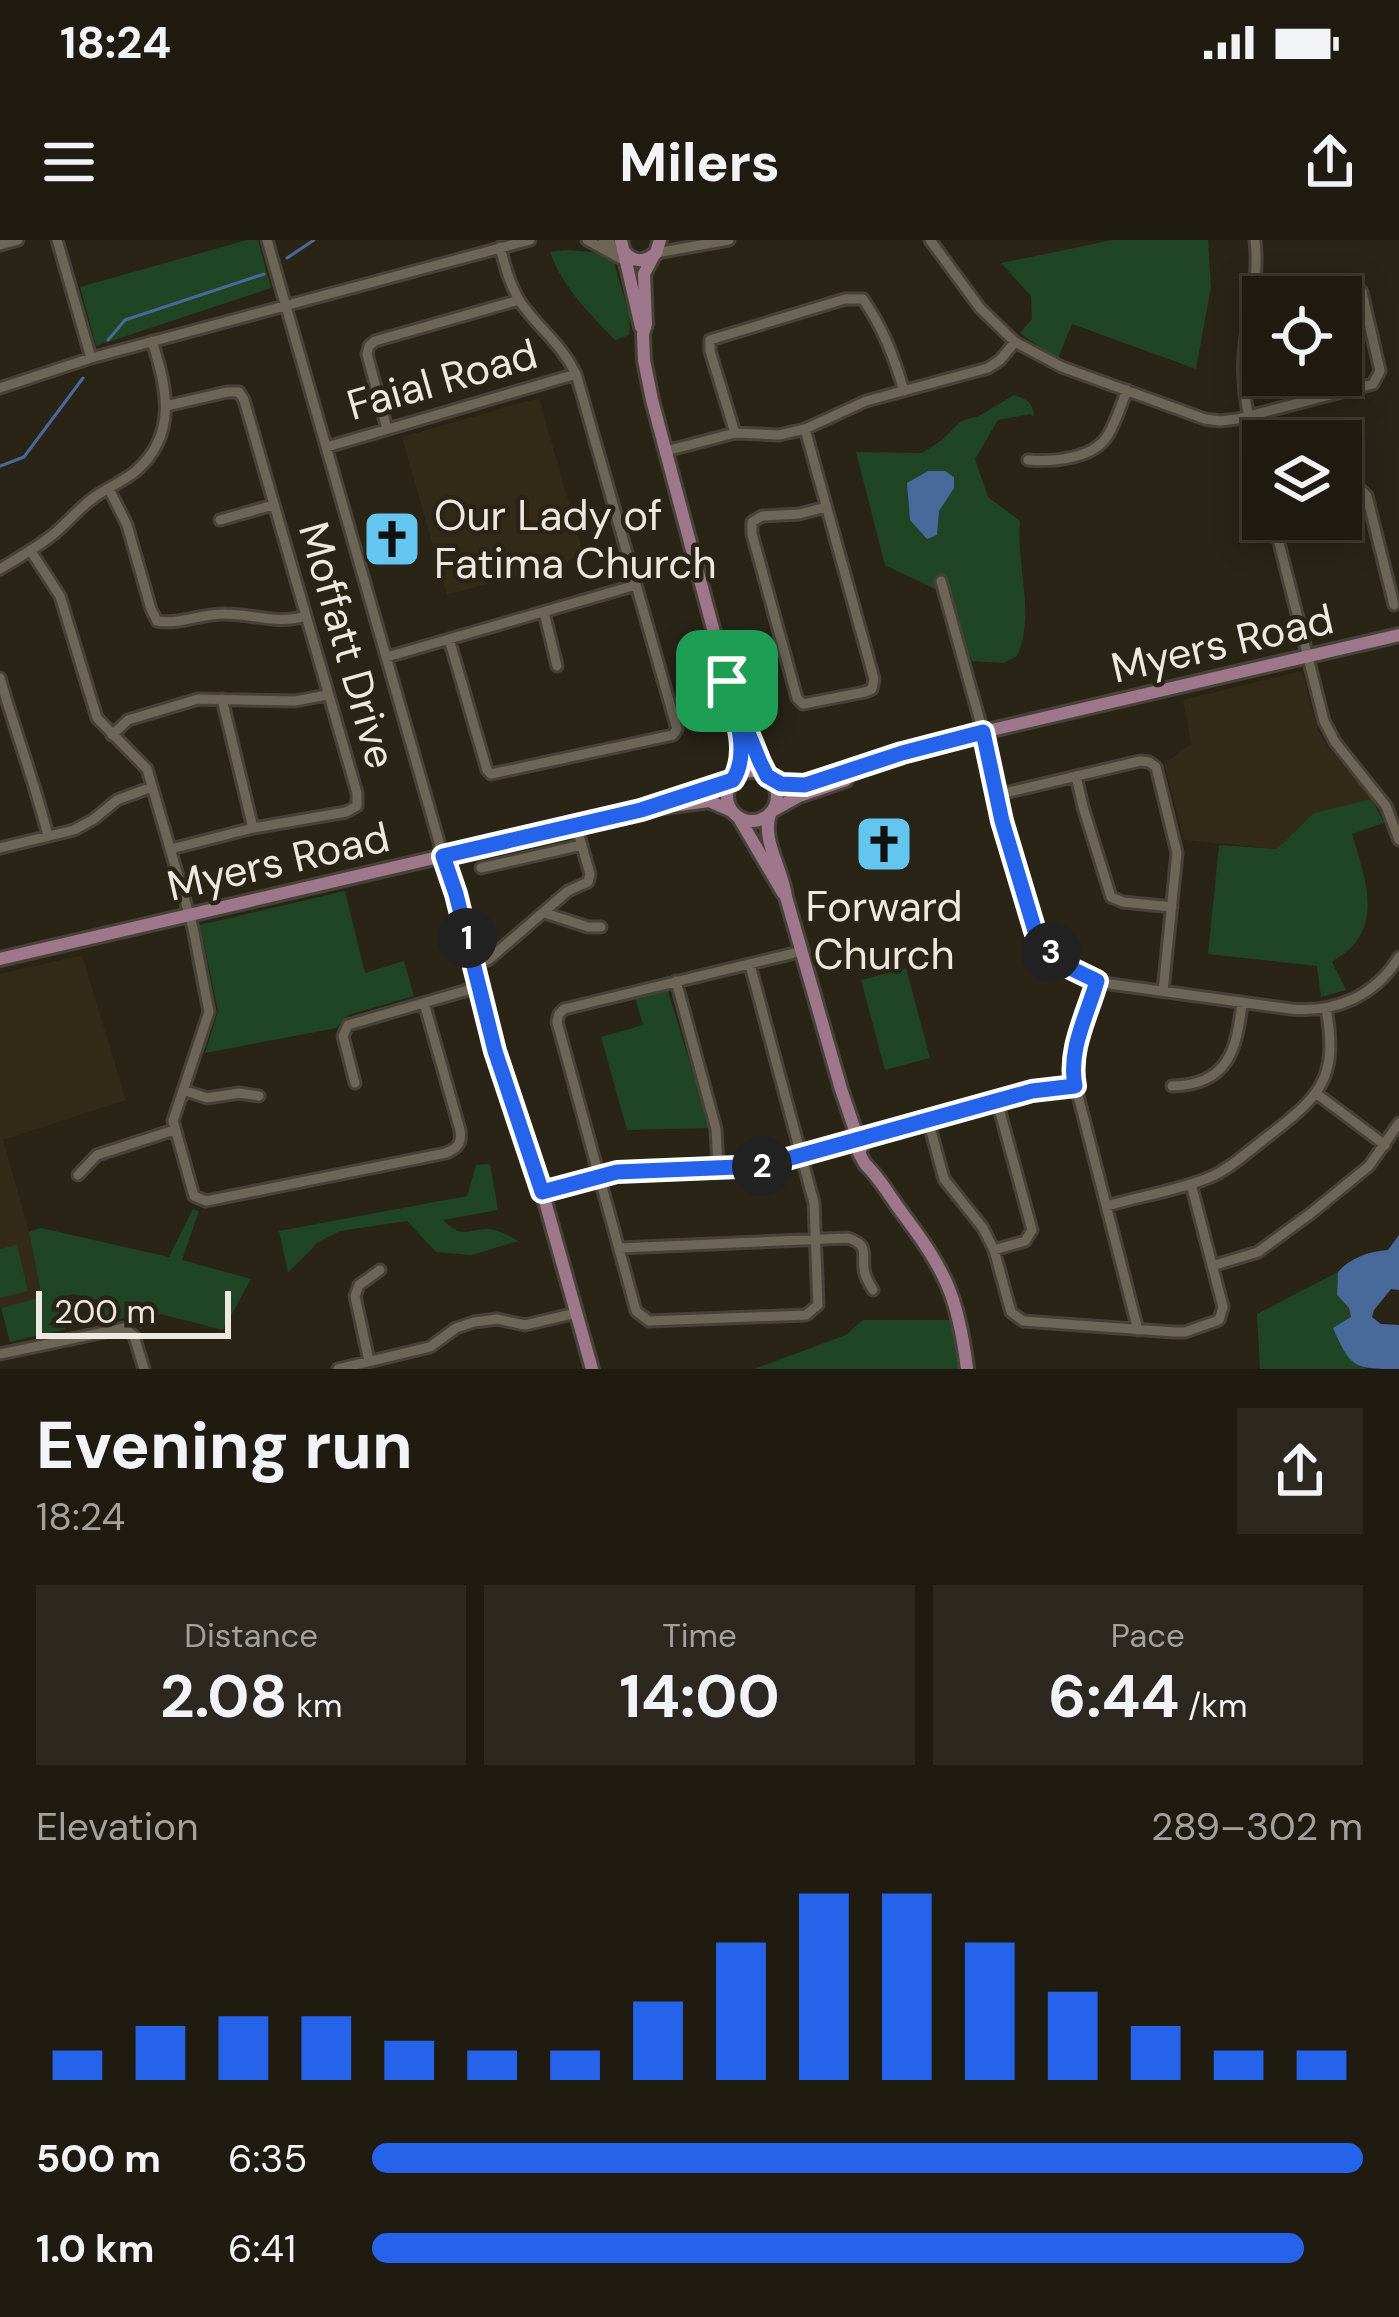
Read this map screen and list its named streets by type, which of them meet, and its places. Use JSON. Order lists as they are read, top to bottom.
{
  "streets": {
    "main road": ["Myers Road"],
    "street": ["Faial Road", "Moffatt Drive"]
  },
  "places": {
    "church": ["Our Lady of Fatima Church", "Forward Church"]
  },
  "scale_bar": "200 m",
  "page": {
    "status": "18:24",
    "header": "Milers",
    "pins": ["1", "3", "2"],
    "scale": "200 m",
    "heading": ["Evening run", "18:24"],
    "stats": [
      ["Distance", "2.08 km"],
      ["Time", "14:00"],
      ["Pace", "6:44 /km"]
    ],
    "chart": ["Elevation", "289–302 m"],
    "list": [
      {
        "name": "500 m",
        "note": "6:35"
      },
      {
        "name": "1.0 km",
        "note": "6:41"
      }
    ]
  }
}
